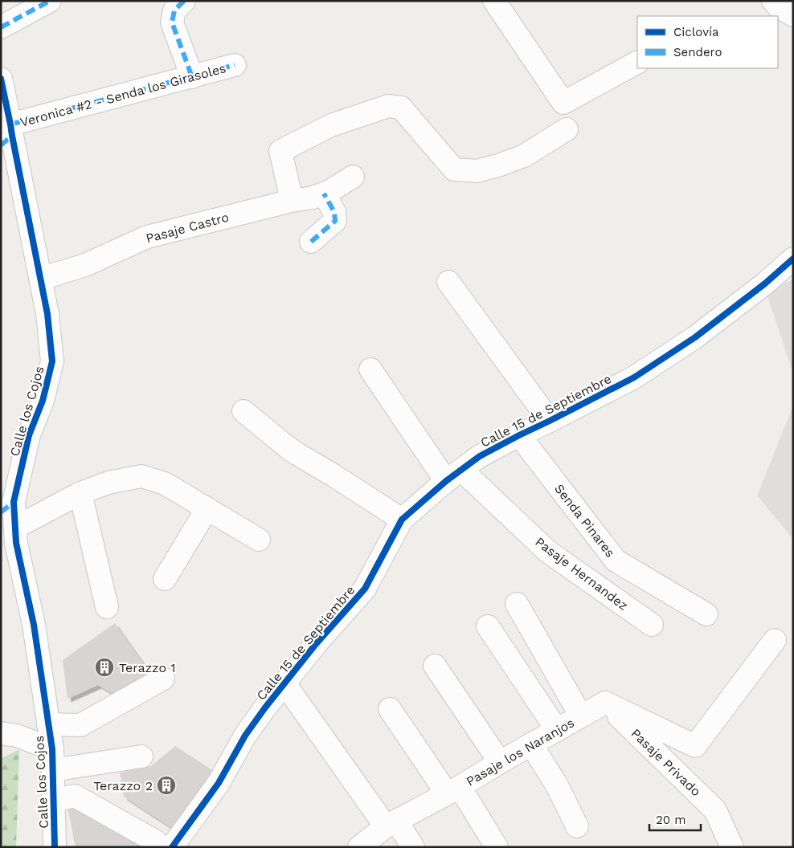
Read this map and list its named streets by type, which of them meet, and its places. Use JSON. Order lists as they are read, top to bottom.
{
  "streets": {
    "street": [
      "Veronica #2 - Senda los Girasoles",
      "Pasaje Castro",
      "Calle 15 de Septiembre",
      "Calle los Cojos",
      "Senda Pinares",
      "Pasaje Hernandez",
      "Pasaje los Naranjos",
      "Pasaje Privado"
    ]
  },
  "crossings": [
    ["Veronica #2 - Senda los Girasoles", "Calle los Cojos"],
    ["Pasaje Castro", "Calle los Cojos"],
    ["Calle 15 de Septiembre", "Senda Pinares"],
    ["Calle 15 de Septiembre", "Pasaje Hernandez"],
    ["Pasaje los Naranjos", "Pasaje Privado"]
  ],
  "places": {
    "building": ["Terazzo 1", "Terazzo 2"]
  },
  "legend": ["Ciclovía", "Sendero"],
  "scale_bar": "20 m"
}
